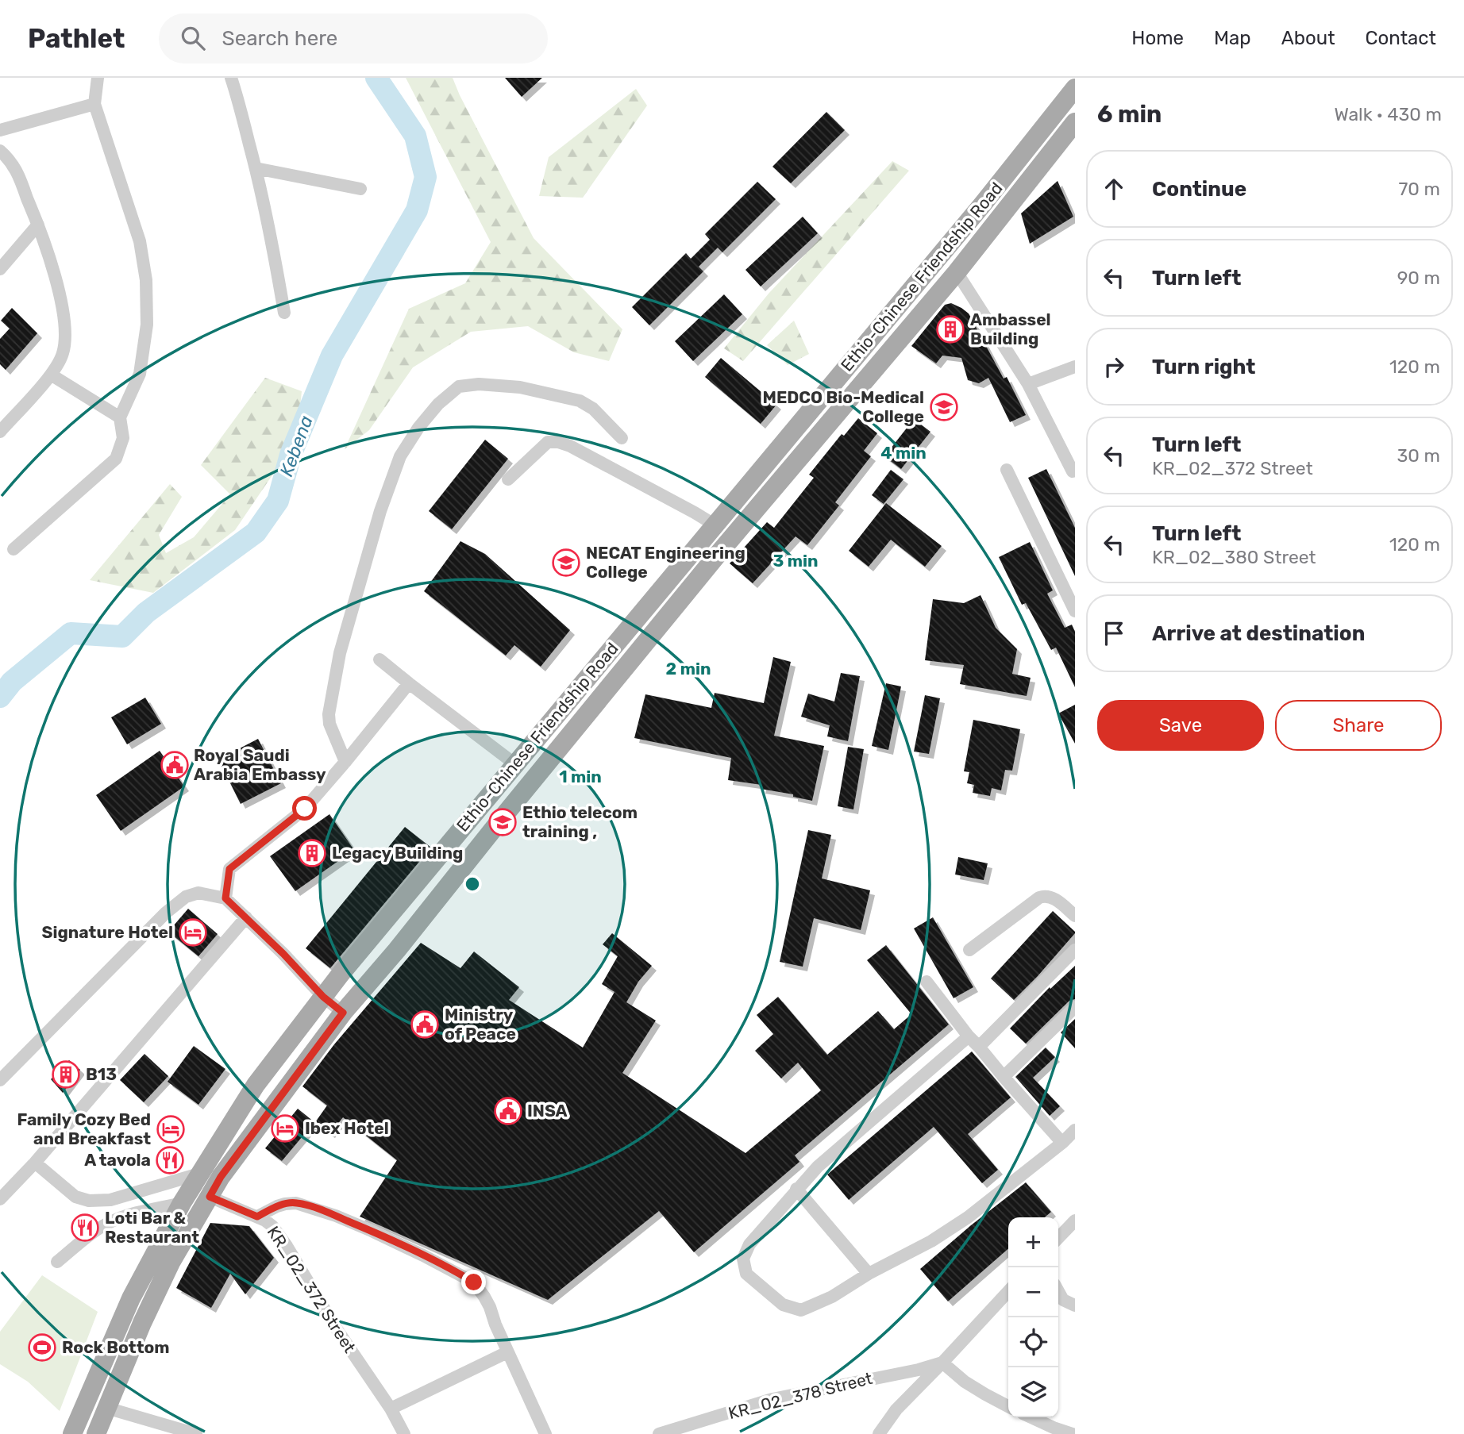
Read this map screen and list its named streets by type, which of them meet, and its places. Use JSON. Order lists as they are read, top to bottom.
{
  "streets": {
    "main road": ["Ethio-Chinese Friendship Road"],
    "street": ["KR_02_372 Street", "KR_02_378 Street"]
  },
  "crossings": [
    ["Ethio-Chinese Friendship Road", "KR_02_372 Street"]
  ],
  "water": ["Kebena"],
  "places": {
    "building": ["Ambassel Building", "Legacy Building", "B13"],
    "school or university": ["MEDCO Bio-Medical College", "NECAT Engineering College", "Ethio telecom training ,"],
    "public building": ["Royal Saudi Arabia Embassy", "Ministry of Peace", "INSA"],
    "hotel": ["Signature Hotel", "Ibex Hotel", "Family Cozy Bed and Breakfast"],
    "restaurant": ["A tavola", "Loti Bar & Restaurant"],
    "sports": ["Rock Bottom"]
  },
  "page": {
    "header": "Pathlet",
    "search": "Search here",
    "nav": [
      "Home",
      "Map",
      "About",
      "Contact"
    ],
    "heading": ["6 min", "Walk · 430 m"],
    "list": [
      ["Continue", "70 m"],
      ["Turn left", "90 m"],
      ["Turn right", "120 m"],
      ["Turn left", "KR_02_372 Street", "30 m"],
      ["Turn left", "KR_02_380 Street", "120 m"],
      "Arrive at destination"
    ],
    "buttons": ["Save", "Share"],
    "map_buttons": ["+", "−"]
  },
  "rings": [
    "4 min",
    "3 min",
    "2 min",
    "1 min"
  ]
}
